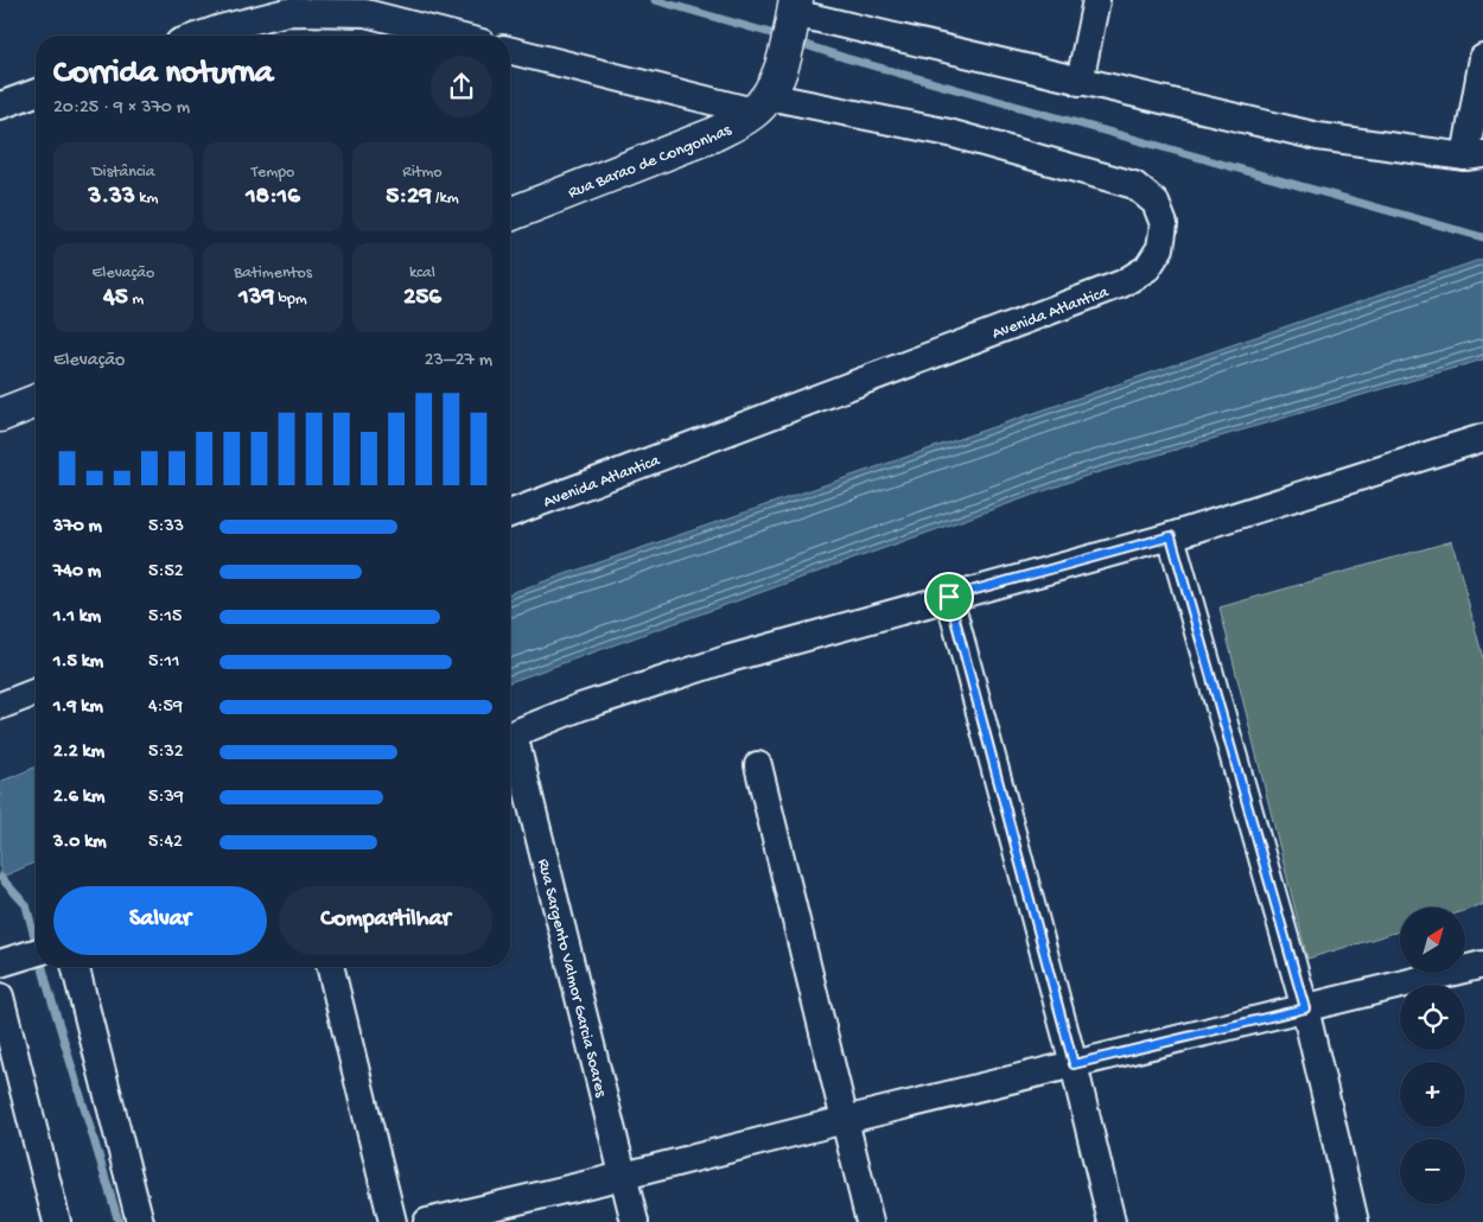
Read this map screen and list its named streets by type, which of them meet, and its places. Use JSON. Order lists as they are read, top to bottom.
{
  "streets": {
    "street": ["Rua Barao de Congonhas", "Avenida Atlantica", "Rua Sargento Valmor Garcia Soares"]
  },
  "crossings": [
    ["Rua Barao de Congonhas", "Avenida Atlantica"]
  ],
  "north": "top right",
  "page": {
    "heading": ["Corrida noturna", "20:25 · 9 × 370 m"],
    "stats": [
      ["Distância", "3.33 km"],
      ["Tempo", "18:16"],
      ["Ritmo", "5:29 /km"],
      ["Elevação", "45 m"],
      ["Batimentos", "139 bpm"],
      ["kcal", "256"]
    ],
    "chart": ["Elevação", "23–27 m"],
    "list": [
      {
        "name": "370 m",
        "note": "5:33"
      },
      {
        "name": "740 m",
        "note": "5:52"
      },
      {
        "name": "1.1 km",
        "note": "5:15"
      },
      {
        "name": "1.5 km",
        "note": "5:11"
      },
      {
        "name": "1.9 km",
        "note": "4:59"
      },
      {
        "name": "2.2 km",
        "note": "5:32"
      },
      {
        "name": "2.6 km",
        "note": "5:39"
      },
      {
        "name": "3.0 km",
        "note": "5:42"
      }
    ],
    "buttons": ["Salvar", "Compartilhar"],
    "map_buttons": ["+", "−"]
  }
}
